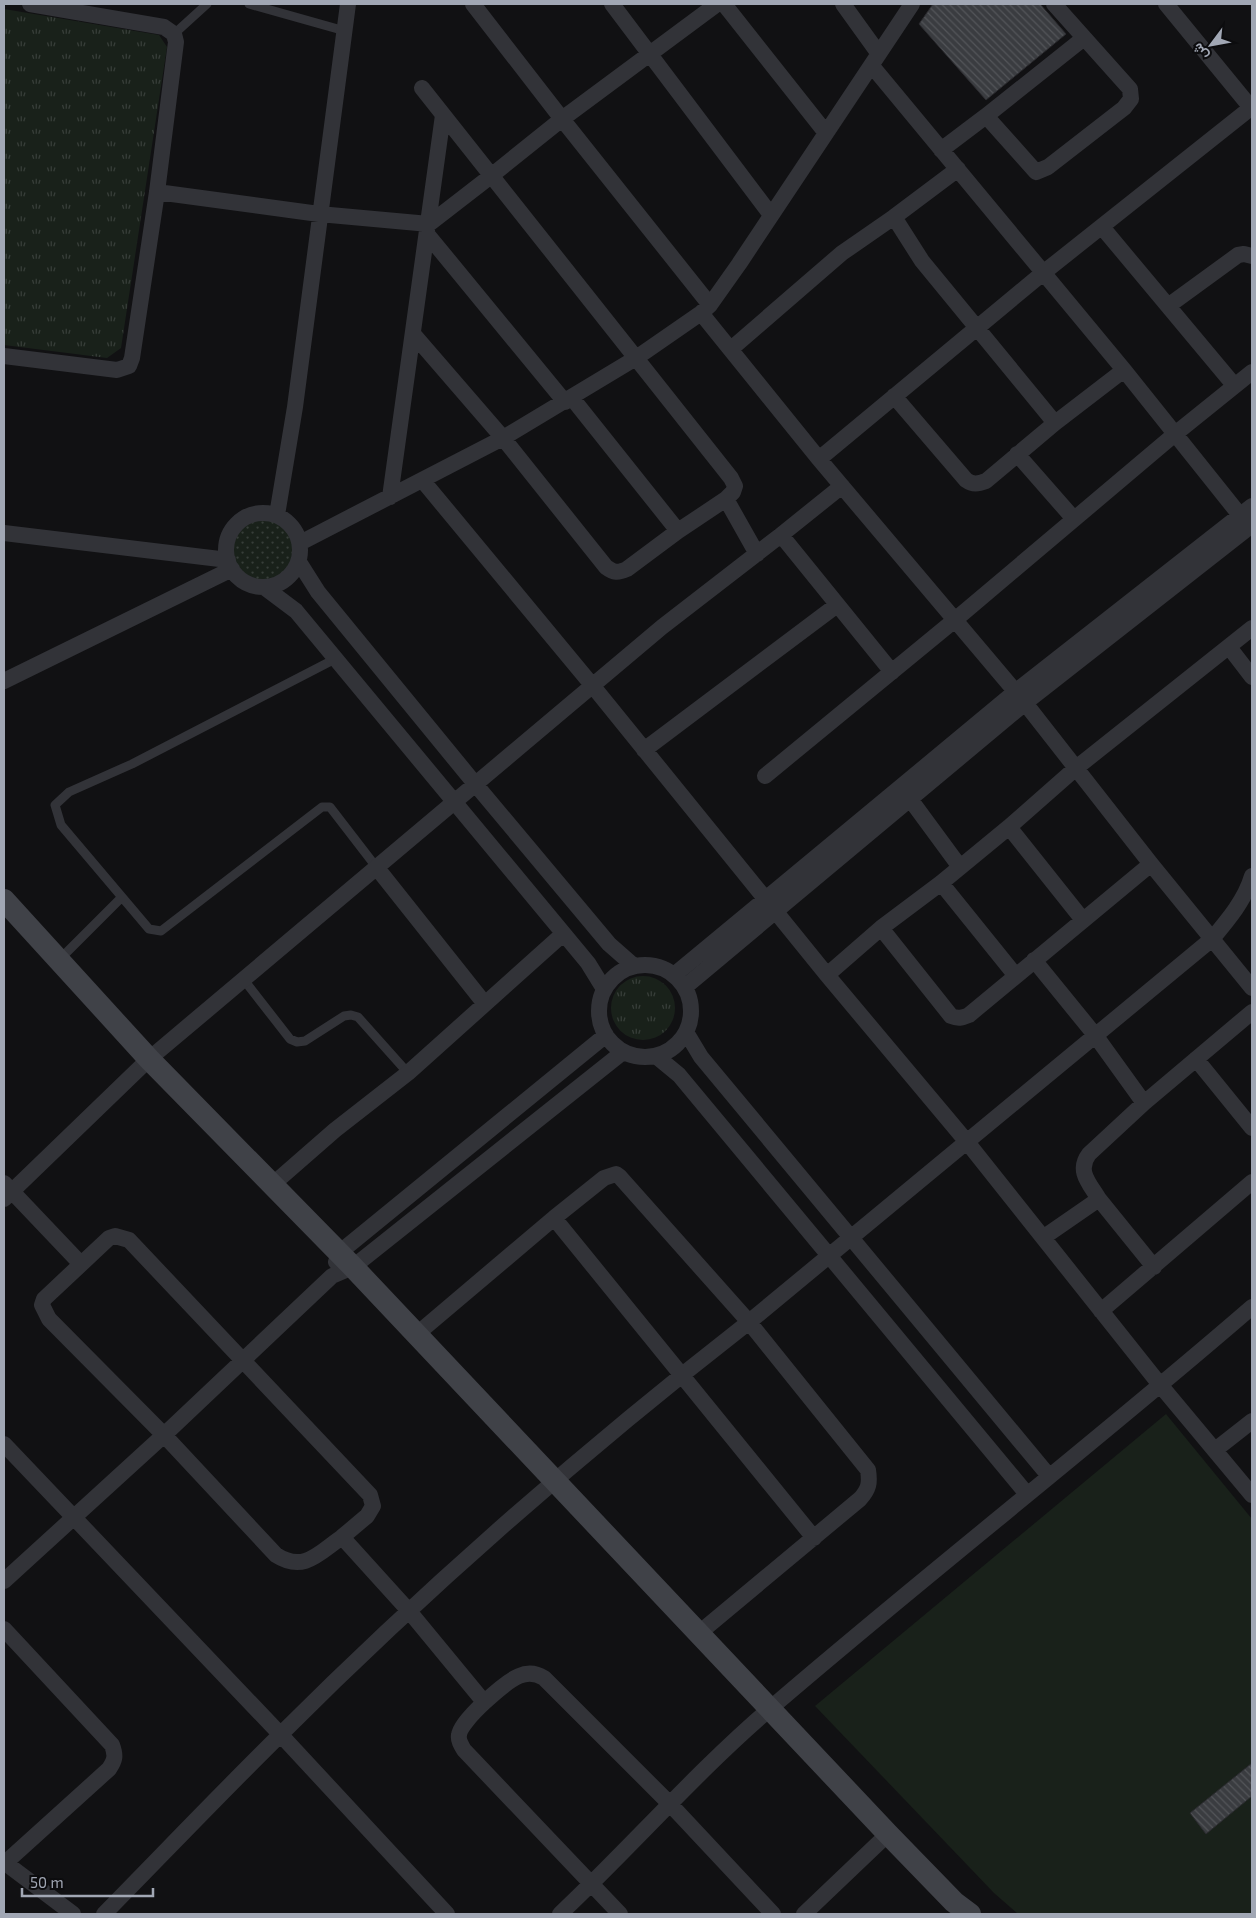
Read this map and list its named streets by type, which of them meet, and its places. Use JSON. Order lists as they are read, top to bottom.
{
  "scale_bar": "50 m",
  "north": "bottom left"
}
